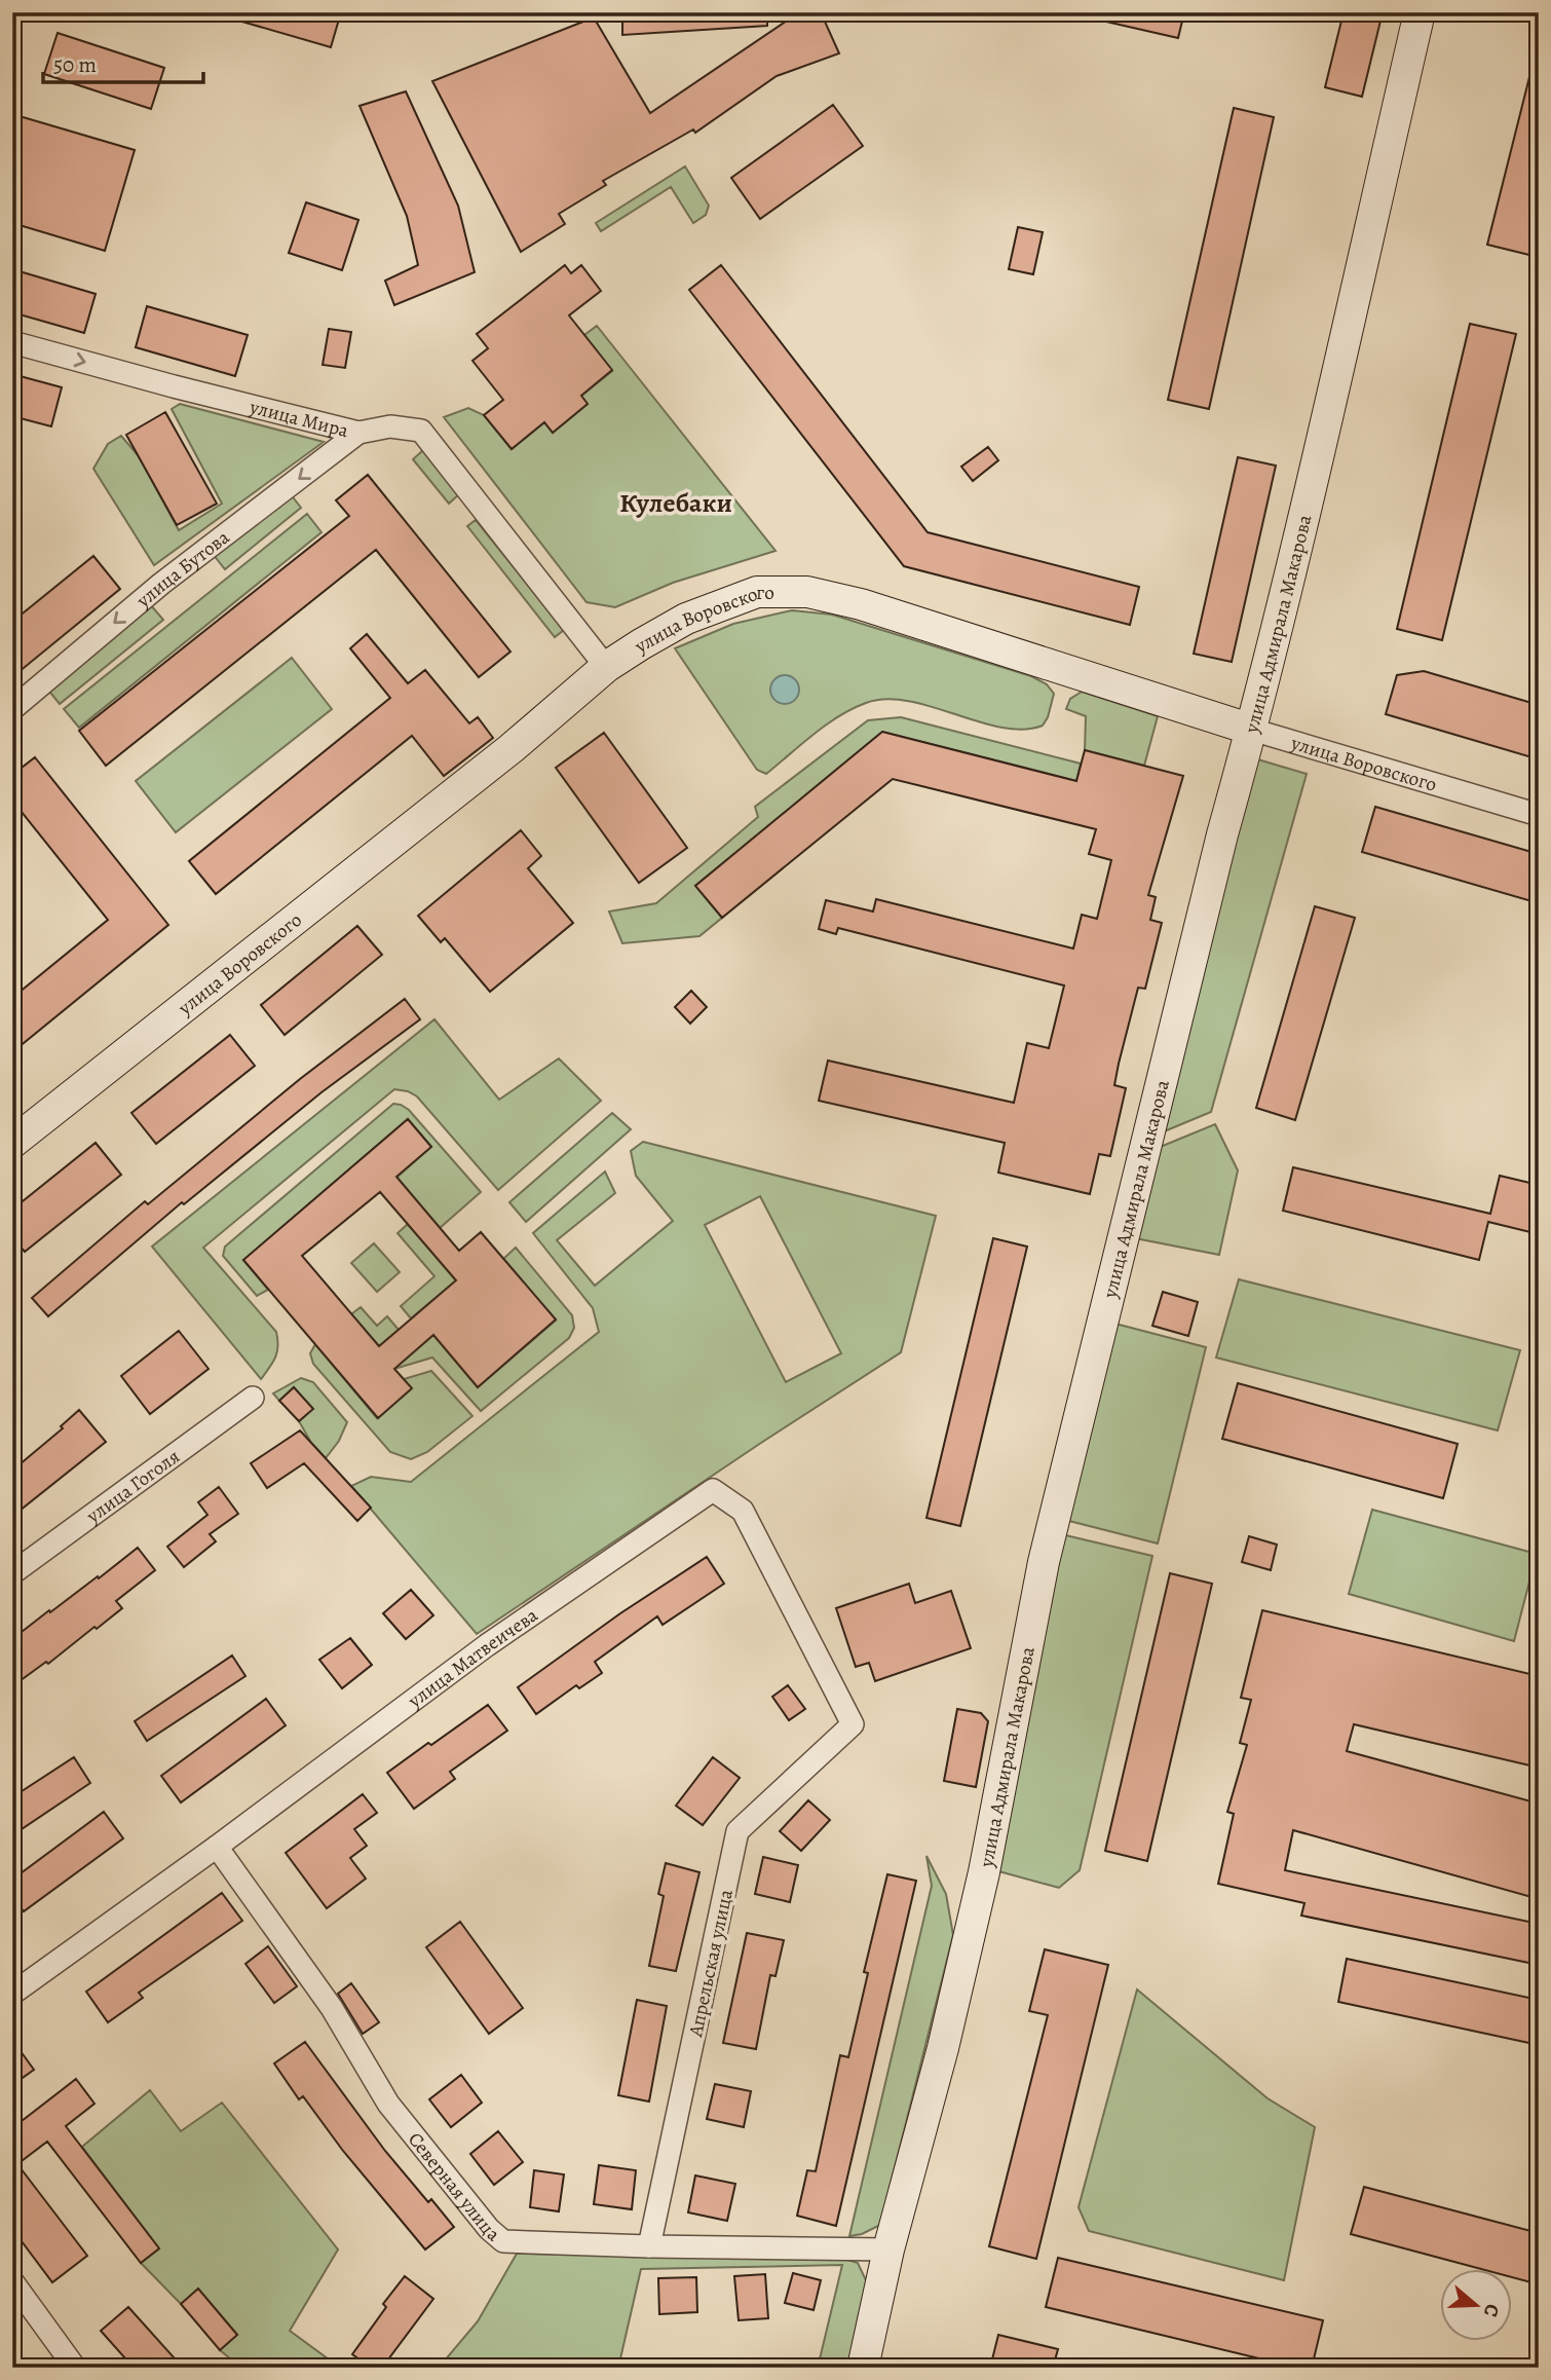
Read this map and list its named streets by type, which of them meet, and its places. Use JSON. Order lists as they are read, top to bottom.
{
  "streets": {
    "street": [
      "улица Мира",
      "улица Бутова",
      "улица Воровского",
      "улица Адмирала Макарова",
      "улица Гоголя",
      "улица Матвеичева",
      "Апрельская улица",
      "Северная улица"
    ]
  },
  "crossings": [
    ["улица Мира", "улица Бутова"],
    ["улица Мира", "улица Воровского"],
    ["улица Воровского", "улица Адмирала Макарова"],
    ["улица Адмирала Макарова", "Северная улица"],
    ["улица Матвеичева", "Апрельская улица"],
    ["улица Матвеичева", "Северная улица"],
    ["Апрельская улица", "Северная улица"]
  ],
  "one_way": ["улица Мира", "улица Бутова"],
  "districts": ["Кулебаки"],
  "scale_bar": "50 m",
  "north": "right"
}
